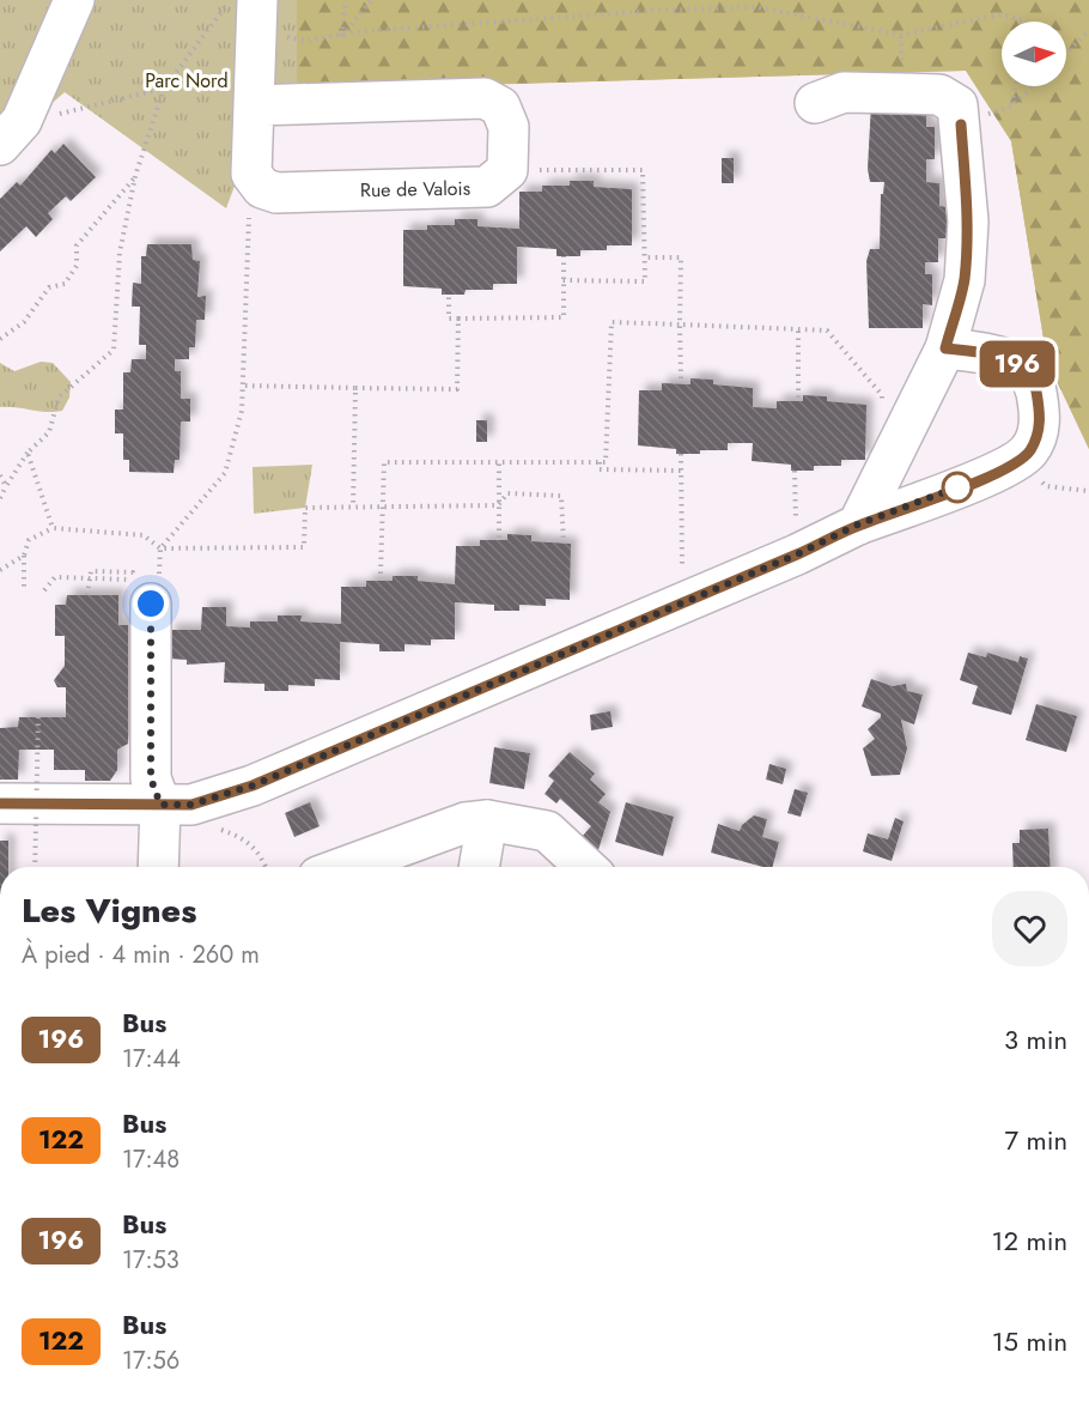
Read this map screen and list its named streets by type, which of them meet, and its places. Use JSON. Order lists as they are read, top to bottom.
{
  "streets": {
    "street": ["Rue de Valois"]
  },
  "parks": ["Parc Nord"],
  "lines": ["bus line 196"],
  "north": "right",
  "page": {
    "on_map": "196",
    "heading": ["Les Vignes", "À pied · 4 min · 260 m"],
    "list": [
      {
        "mark": "196",
        "name": "Bus",
        "note": "17:44",
        "value": "3 min"
      },
      {
        "mark": "122",
        "name": "Bus",
        "note": "17:48",
        "value": "7 min"
      },
      {
        "mark": "196",
        "name": "Bus",
        "note": "17:53",
        "value": "12 min"
      },
      {
        "mark": "122",
        "name": "Bus",
        "note": "17:56",
        "value": "15 min"
      }
    ]
  }
}
